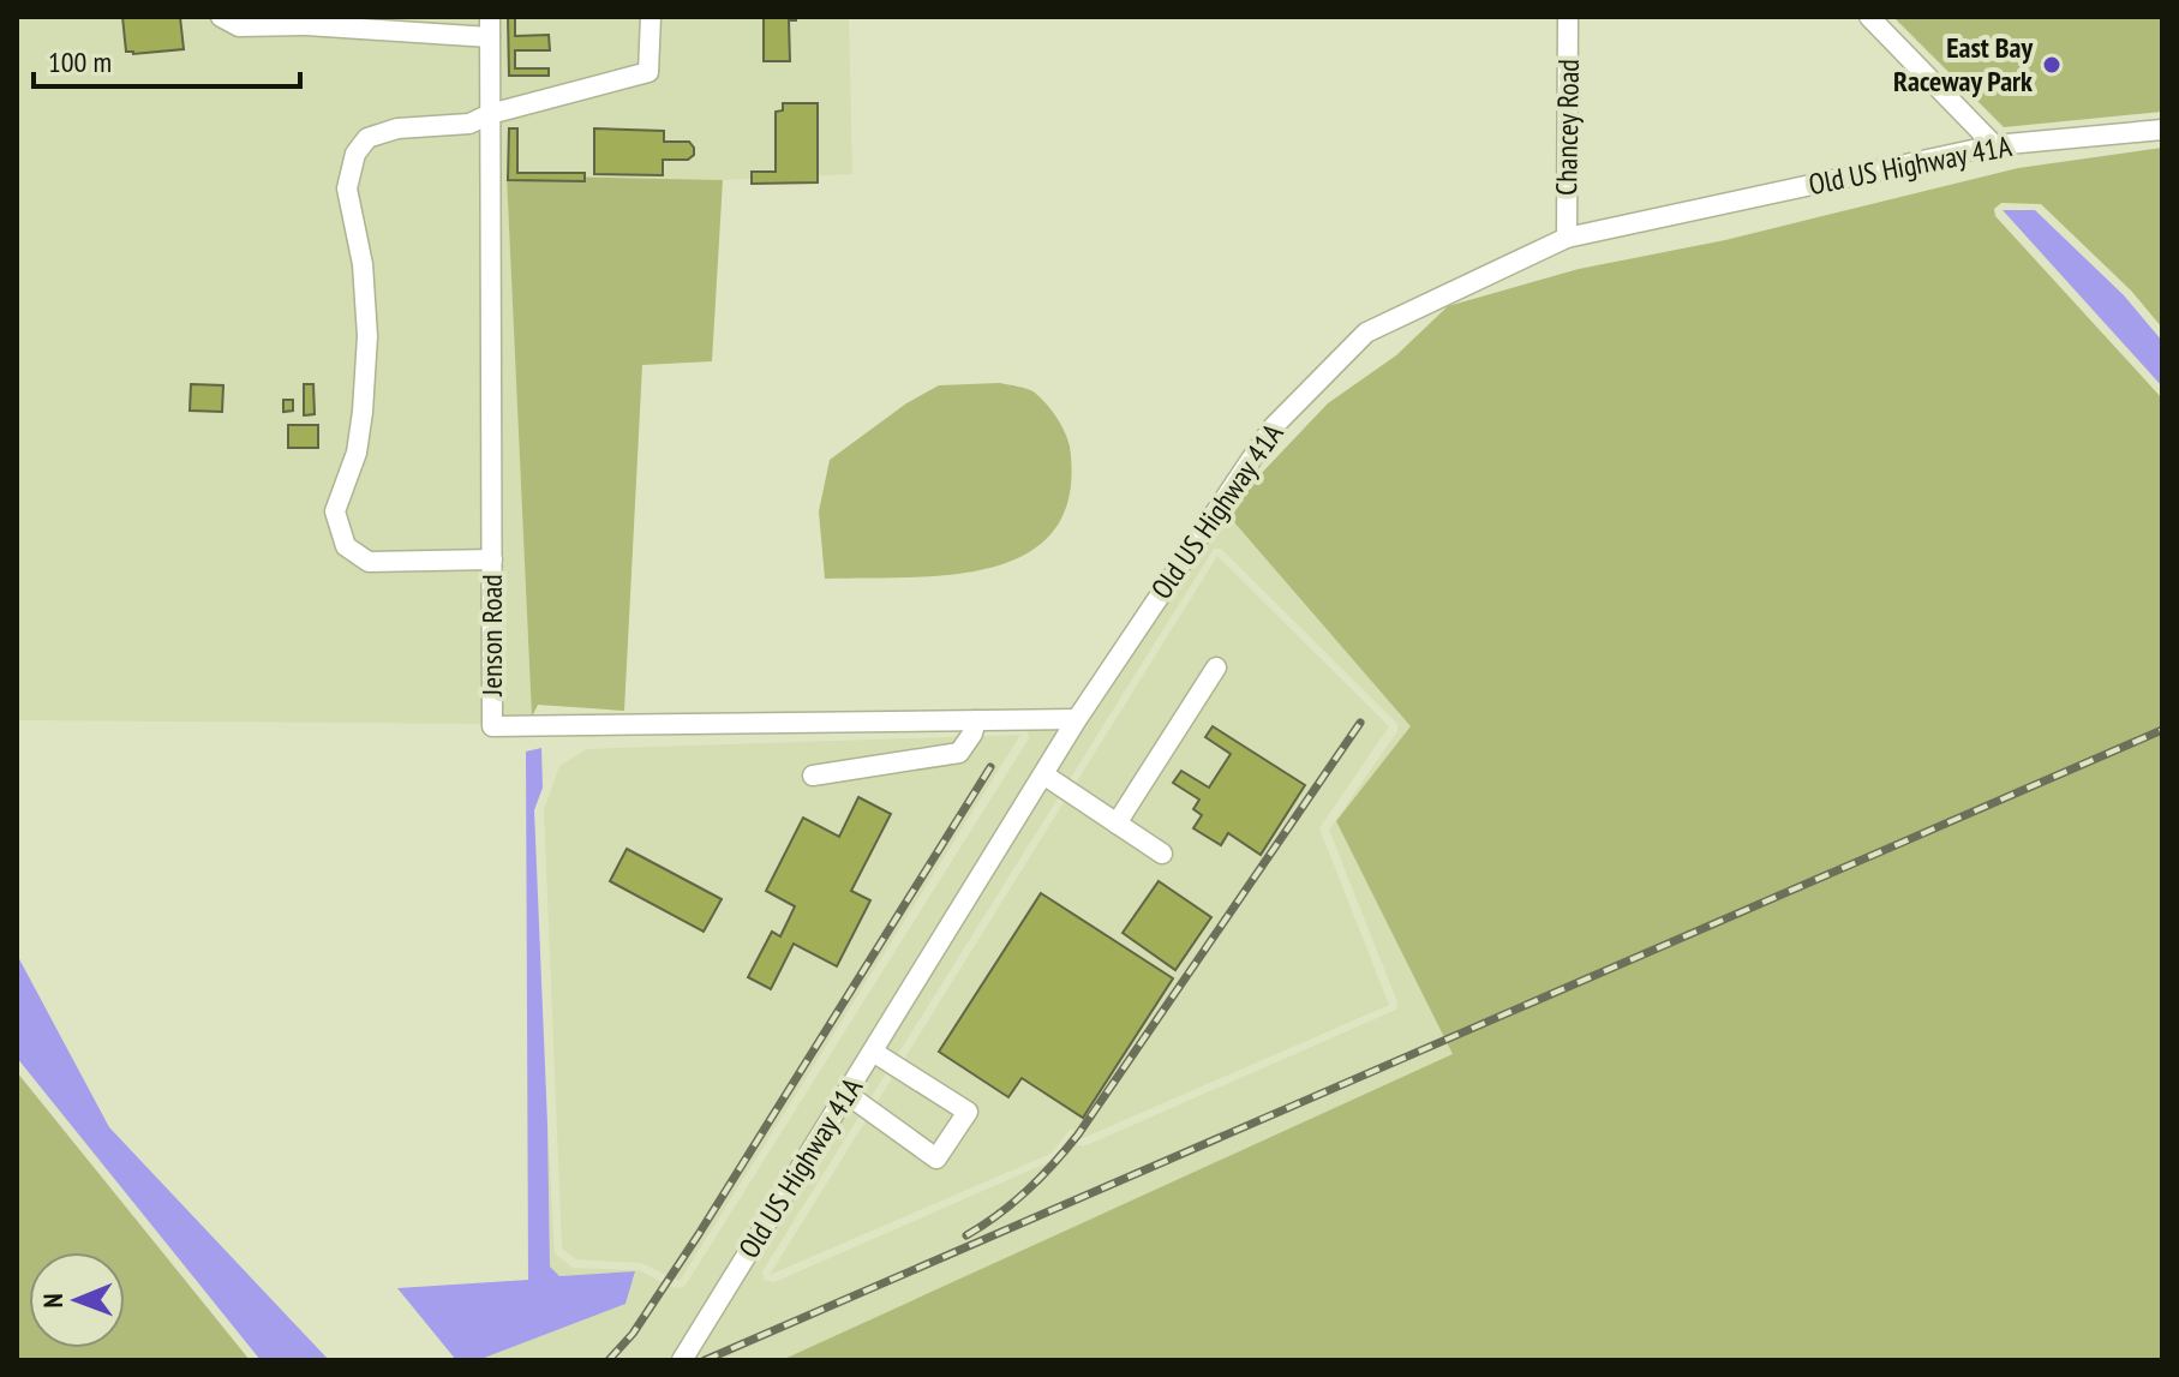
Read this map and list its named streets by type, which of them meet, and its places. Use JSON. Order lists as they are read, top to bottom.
{
  "streets": {
    "street": ["Chancey Road", "Old US Highway 41A", "Jenson Road"]
  },
  "crossings": [
    ["Chancey Road", "Old US Highway 41A"],
    ["Old US Highway 41A", "Jenson Road"]
  ],
  "places": ["East Bay Raceway Park"],
  "scale_bar": "100 m",
  "north": "left"
}
